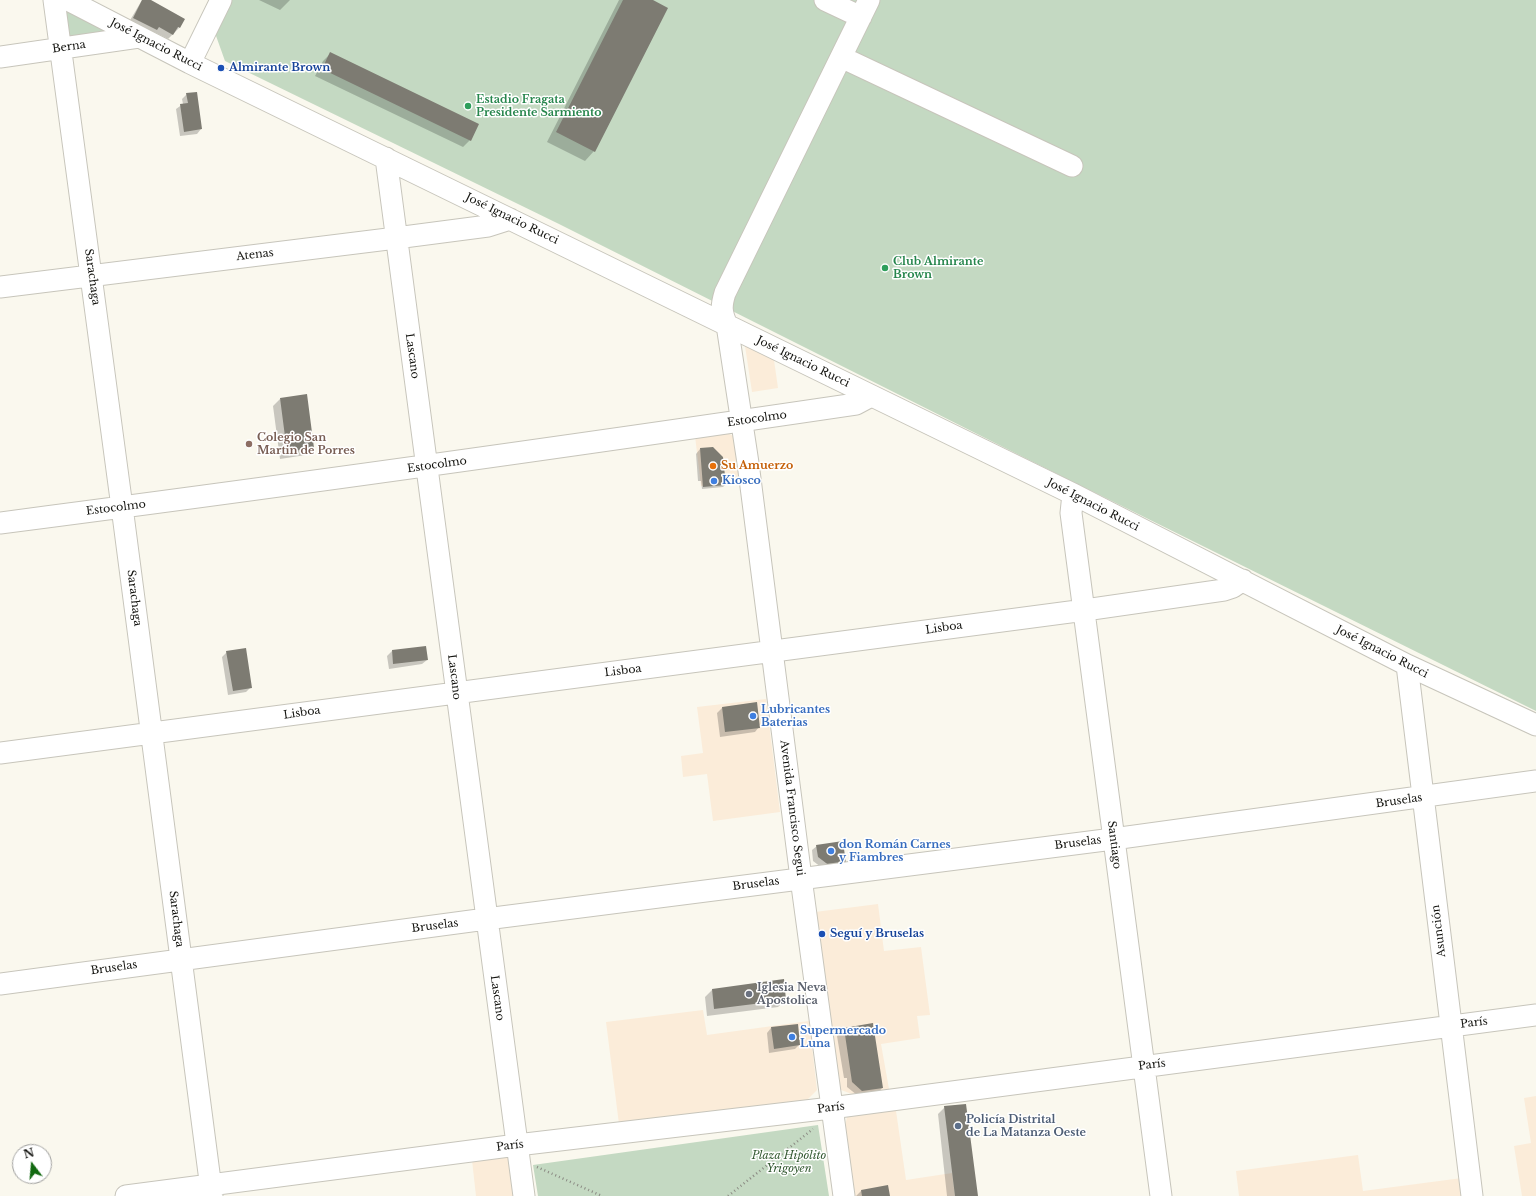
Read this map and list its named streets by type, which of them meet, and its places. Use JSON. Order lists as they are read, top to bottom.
{
  "streets": {
    "street": [
      "José Ignacio Rucci",
      "Berna",
      "Atenas",
      "Sarachaga",
      "Lascano",
      "Estocolmo",
      "Lisboa",
      "Bruselas",
      "Avenida Francisco Segui",
      "Santiago",
      "Asunción",
      "París"
    ]
  },
  "crossings": [
    ["José Ignacio Rucci", "Berna"],
    ["José Ignacio Rucci", "Atenas"],
    ["José Ignacio Rucci", "Lascano"],
    ["José Ignacio Rucci", "Estocolmo"],
    ["José Ignacio Rucci", "Lisboa"],
    ["José Ignacio Rucci", "Avenida Francisco Segui"],
    ["José Ignacio Rucci", "Santiago"],
    ["José Ignacio Rucci", "Asunción"],
    ["Berna", "Sarachaga"],
    ["Atenas", "Sarachaga"],
    ["Atenas", "Lascano"],
    ["Sarachaga", "Estocolmo"],
    ["Sarachaga", "Lisboa"],
    ["Sarachaga", "Bruselas"],
    ["Sarachaga", "París"],
    ["Lascano", "Estocolmo"],
    ["Lascano", "Lisboa"],
    ["Lascano", "Bruselas"],
    ["Lascano", "París"],
    ["Estocolmo", "Avenida Francisco Segui"],
    ["Lisboa", "Avenida Francisco Segui"],
    ["Lisboa", "Santiago"],
    ["Bruselas", "Avenida Francisco Segui"],
    ["Bruselas", "Santiago"],
    ["Bruselas", "Asunción"],
    ["Avenida Francisco Segui", "París"],
    ["Santiago", "París"],
    ["Asunción", "París"]
  ],
  "parks": ["Plaza Hipólito Yrigoyen"],
  "places": [
    "Almirante Brown",
    "Estadio Fragata Presidente Sarmiento",
    "Club Almirante Brown",
    "Colegio San Martin de Porres",
    "Su Amuerzo",
    "Kiosco",
    "Lubricantes Baterias",
    "don Román Carnes y Fiambres",
    "Seguí y Bruselas",
    "Iglesia Neva Apostolica",
    "Supermercado Luna",
    "Policía Distrital de La Matanza Oeste"
  ],
  "north": "top"
}
